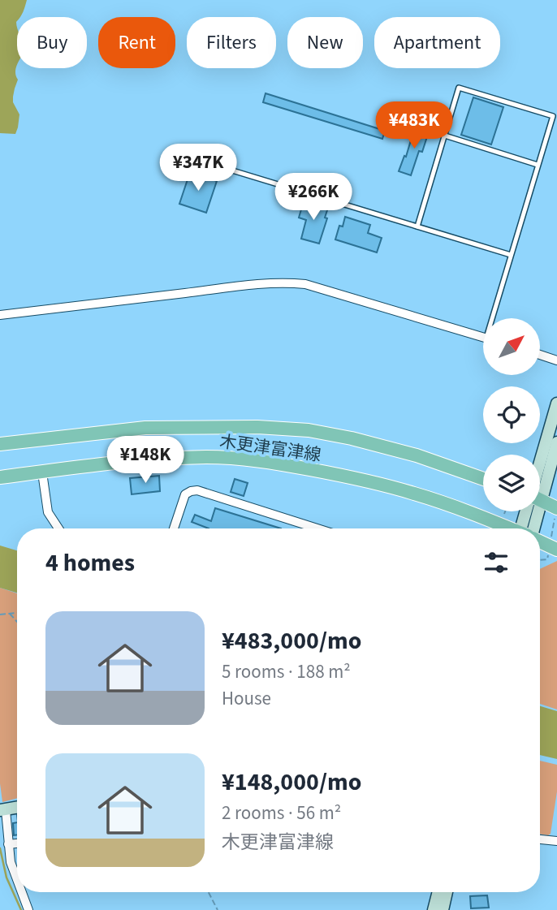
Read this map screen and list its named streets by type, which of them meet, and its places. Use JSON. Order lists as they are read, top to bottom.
{
  "streets": {
    "main road": ["木更津富津線"]
  },
  "north": "top right",
  "page": {
    "chip": [
      "Buy",
      "Rent",
      "Filters",
      "New",
      "Apartment"
    ],
    "price": [
      "¥483K",
      "¥347K",
      "¥266K",
      "¥148K"
    ],
    "heading": "4 homes",
    "list": [
      {
        "name": "¥483,000/mo",
        "note": "5 rooms · 188 m² · House"
      },
      {
        "name": "¥148,000/mo",
        "note": "2 rooms · 56 m² · 木更津富津線"
      }
    ]
  }
}
